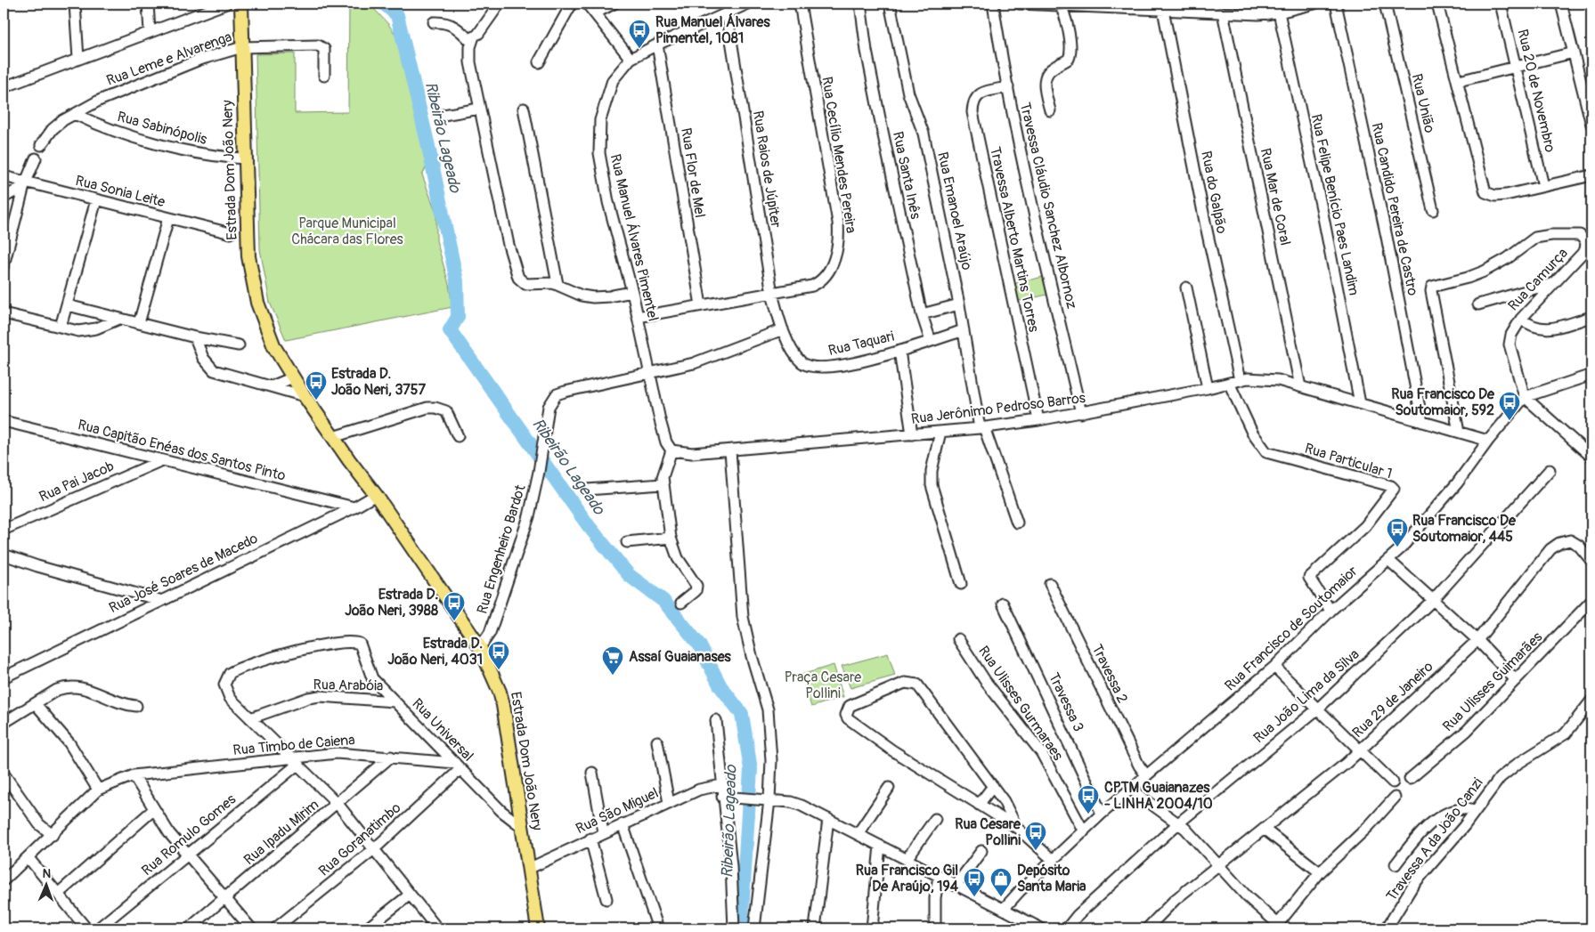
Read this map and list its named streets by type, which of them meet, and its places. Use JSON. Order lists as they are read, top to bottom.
{
  "streets": {
    "main road": ["Estrada Dom João Nery"],
    "street": [
      "Rua Leme e Alvarenga",
      "Rua 20 de Novembro",
      "Rua União",
      "Rua Sabinópolis",
      "Rua Cecílio Mendes Pereira",
      "Rua Raios de Júpiter",
      "Rua Flor de Mel",
      "Rua Santa Inês",
      "Rua Sonia Leite",
      "Rua do Galpão",
      "Rua Mar de Coral",
      "Rua Felipe Benício Paes Landim",
      "Travessa Cláudio Sanchez Albornoz",
      "Rua Candido Pereira de Castro",
      "Rua Emanoel Araújo",
      "Rua Manuel Álvares Pimentel",
      "Travessa Alberto Martins Torres",
      "Rua Camurça",
      "Rua Taquari",
      "Rua Jerônimo Pedroso Barros",
      "Rua Capitão Enéas dos Santos Pinto",
      "Rua Particular 1",
      "Rua Pai Jacob",
      "Rua Engenheiro Bardot",
      "Rua José Soares de Macedo",
      "Rua Francisco de Soutomaior",
      "Travessa 2",
      "Rua Ulisses Guimarães",
      "Rua Arabóia",
      "Rua João Lima da Silva",
      "Rua 29 de Janeiro",
      "Travessa 3",
      "Rua Ulisses Gurmaraes",
      "Rua Universal",
      "Rua Timbo de Caiena",
      "Rua São Miguel",
      "Rua Ipadu Mirim",
      "Rua Romulo Gomes",
      "Rua Goranatimbo",
      "Travessa A da João Canzi"
    ]
  },
  "crossings": [
    ["Rua Leme e Alvarenga", "Rua Sabinópolis"],
    ["Rua Leme e Alvarenga", "Estrada Dom João Nery"],
    ["Rua Sabinópolis", "Estrada Dom João Nery"],
    ["Rua Cecílio Mendes Pereira", "Rua Raios de Júpiter"],
    ["Rua Cecílio Mendes Pereira", "Rua Flor de Mel"],
    ["Rua Cecílio Mendes Pereira", "Rua Manuel Álvares Pimentel"],
    ["Rua Raios de Júpiter", "Rua Manuel Álvares Pimentel"],
    ["Rua Raios de Júpiter", "Rua Taquari"],
    ["Rua Raios de Júpiter", "Rua Engenheiro Bardot"],
    ["Estrada Dom João Nery", "Rua Engenheiro Bardot"],
    ["Estrada Dom João Nery", "Rua José Soares de Macedo"],
    ["Estrada Dom João Nery", "Rua Universal"],
    ["Estrada Dom João Nery", "Rua São Miguel"],
    ["Rua Flor de Mel", "Rua Manuel Álvares Pimentel"],
    ["Rua Santa Inês", "Rua Taquari"],
    ["Rua do Galpão", "Rua Jerônimo Pedroso Barros"],
    ["Rua Mar de Coral", "Rua Jerônimo Pedroso Barros"],
    ["Rua Felipe Benício Paes Landim", "Rua Jerônimo Pedroso Barros"],
    ["Travessa Cláudio Sanchez Albornoz", "Travessa Alberto Martins Torres"],
    ["Travessa Cláudio Sanchez Albornoz", "Rua Jerônimo Pedroso Barros"],
    ["Rua Candido Pereira de Castro", "Rua Jerônimo Pedroso Barros"],
    ["Rua Emanoel Araújo", "Rua Taquari"],
    ["Rua Emanoel Araújo", "Rua Jerônimo Pedroso Barros"],
    ["Rua Manuel Álvares Pimentel", "Rua Jerônimo Pedroso Barros"],
    ["Rua Manuel Álvares Pimentel", "Rua Engenheiro Bardot"],
    ["Travessa Alberto Martins Torres", "Rua Jerônimo Pedroso Barros"],
    ["Rua Camurça", "Rua Francisco de Soutomaior"],
    ["Rua Taquari", "Rua Engenheiro Bardot"],
    ["Rua Jerônimo Pedroso Barros", "Rua Particular 1"],
    ["Rua Jerônimo Pedroso Barros", "Rua Francisco de Soutomaior"],
    ["Rua Capitão Enéas dos Santos Pinto", "Rua Pai Jacob"],
    ["Rua Capitão Enéas dos Santos Pinto", "Rua José Soares de Macedo"],
    ["Rua Particular 1", "Rua Francisco de Soutomaior"],
    ["Rua Francisco de Soutomaior", "Travessa 2"],
    ["Rua Francisco de Soutomaior", "Travessa 3"],
    ["Rua Francisco de Soutomaior", "Rua Ulisses Gurmaraes"],
    ["Rua Arabóia", "Rua Universal"],
    ["Rua Universal", "Rua Timbo de Caiena"],
    ["Rua Universal", "Rua Goranatimbo"],
    ["Rua Timbo de Caiena", "Rua Ipadu Mirim"],
    ["Rua Timbo de Caiena", "Rua Romulo Gomes"],
    ["Rua Timbo de Caiena", "Rua Goranatimbo"]
  ],
  "water": ["Ribeirão Lageado"],
  "parks": ["Parque Municipal Chácara das Flores", "Praça Cesare Pollini"],
  "places": {
    "bus stop": [
      "Rua Manuel Álvares Pimentel, 1081",
      "Estrada D. João Neri, 3757",
      "Rua Francisco De Soutomaior, 592",
      "Rua Francisco De Soutomaior, 445",
      "Estrada D. João Neri, 3988",
      "Estrada D. João Neri, 4031",
      "CPTM Guaianazes - LINHA 2004/10",
      "Rua Cesare Pollini",
      "Rua Francisco Gil De Araújo, 194"
    ],
    "supermarket": ["Assaí Guaianases"],
    "shop": ["Depósito Santa Maria"]
  },
  "north": "top"
}
